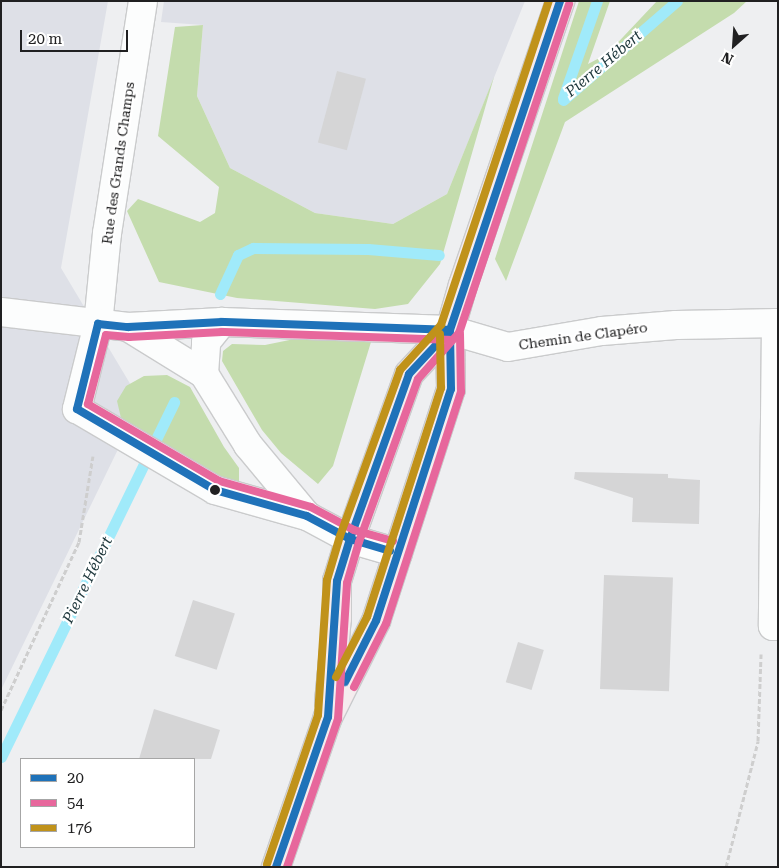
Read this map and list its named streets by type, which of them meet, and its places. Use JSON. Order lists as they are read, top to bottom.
{
  "streets": {
    "street": ["Rue des Grands Champs", "Chemin de Clapéro"]
  },
  "crossings": [
    ["Rue des Grands Champs", "Chemin de Clapéro"]
  ],
  "water": ["Pierre Hébert"],
  "lines": ["transit line 20", "transit line 176", "transit line 54"],
  "legend": ["20", "54", "176"],
  "scale_bar": "20 m",
  "north": "bottom left"
}
